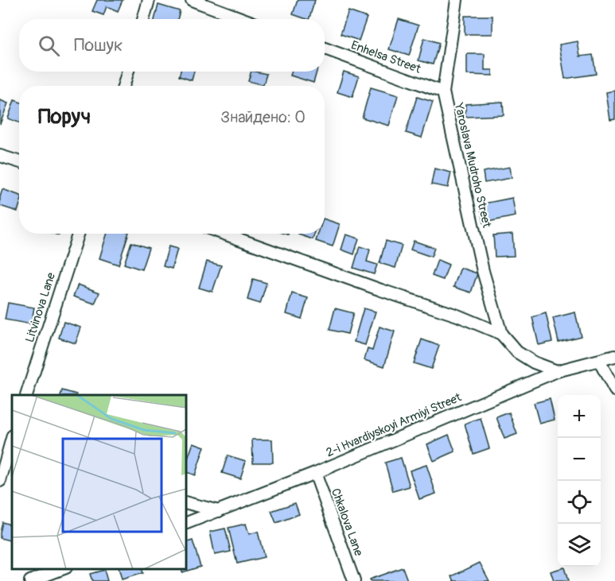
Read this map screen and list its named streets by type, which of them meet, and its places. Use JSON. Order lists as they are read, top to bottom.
{
  "streets": {
    "street": [
      "Enhelsa Street",
      "Yaroslava Mudroho Street",
      "Litvinova Lane",
      "2-i Hvardiyskoyi Armiyi Street",
      "Chkalova Lane"
    ]
  },
  "crossings": [
    ["Enhelsa Street", "Yaroslava Mudroho Street"],
    ["Yaroslava Mudroho Street", "2-i Hvardiyskoyi Armiyi Street"],
    ["2-i Hvardiyskoyi Armiyi Street", "Chkalova Lane"]
  ],
  "page": {
    "search": "Пошук",
    "heading": ["Поруч", "Знайдено: 0"],
    "map_buttons": ["+", "−"]
  }
}
